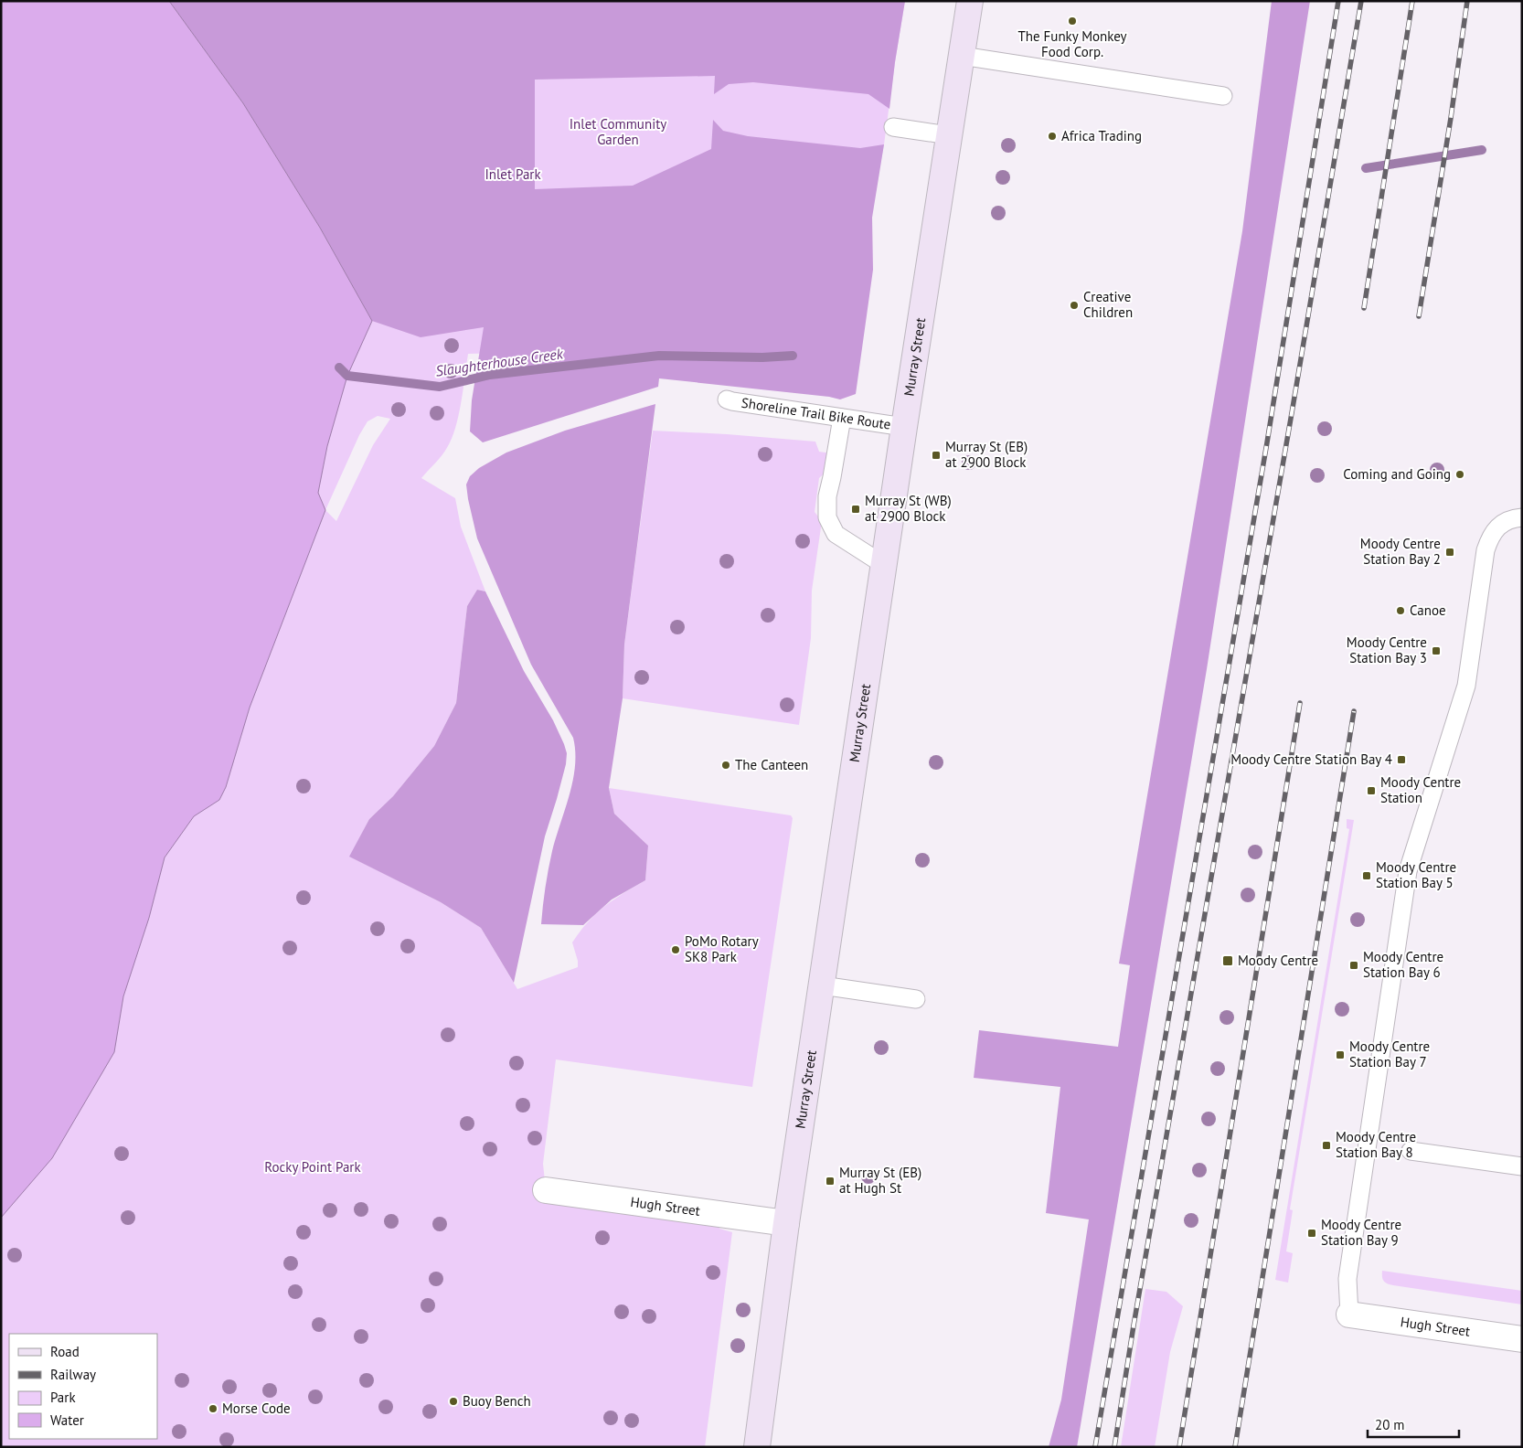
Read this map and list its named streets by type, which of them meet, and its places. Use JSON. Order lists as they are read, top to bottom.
{
  "streets": {
    "main road": ["Murray Street"],
    "street": ["Hugh Street"],
    "lane": ["Shoreline Trail Bike Route"]
  },
  "crossings": [
    ["Murray Street", "Shoreline Trail Bike Route"],
    ["Murray Street", "Hugh Street"]
  ],
  "water": ["Slaughterhouse Creek"],
  "parks": ["Inlet Community Garden", "Inlet Park", "Rocky Point Park"],
  "places": {
    "other": [
      "The Funky Monkey Food Corp.",
      "Africa Trading",
      "Creative Children",
      "Coming and Going",
      "Canoe",
      "The Canteen",
      "PoMo Rotary SK8 Park",
      "Buoy Bench",
      "Morse Code"
    ],
    "transit": [
      "Murray St (EB) at 2900 Block",
      "Murray St (WB) at 2900 Block",
      "Moody Centre Station Bay 2",
      "Moody Centre Station Bay 3",
      "Moody Centre Station Bay 4",
      "Moody Centre Station",
      "Moody Centre Station Bay 5",
      "Moody Centre",
      "Moody Centre Station Bay 6",
      "Moody Centre Station Bay 7",
      "Moody Centre Station Bay 8",
      "Murray St (EB) at Hugh St",
      "Moody Centre Station Bay 9"
    ]
  },
  "legend": [
    "Road",
    "Railway",
    "Park",
    "Water"
  ],
  "scale_bar": "20 m"
}
